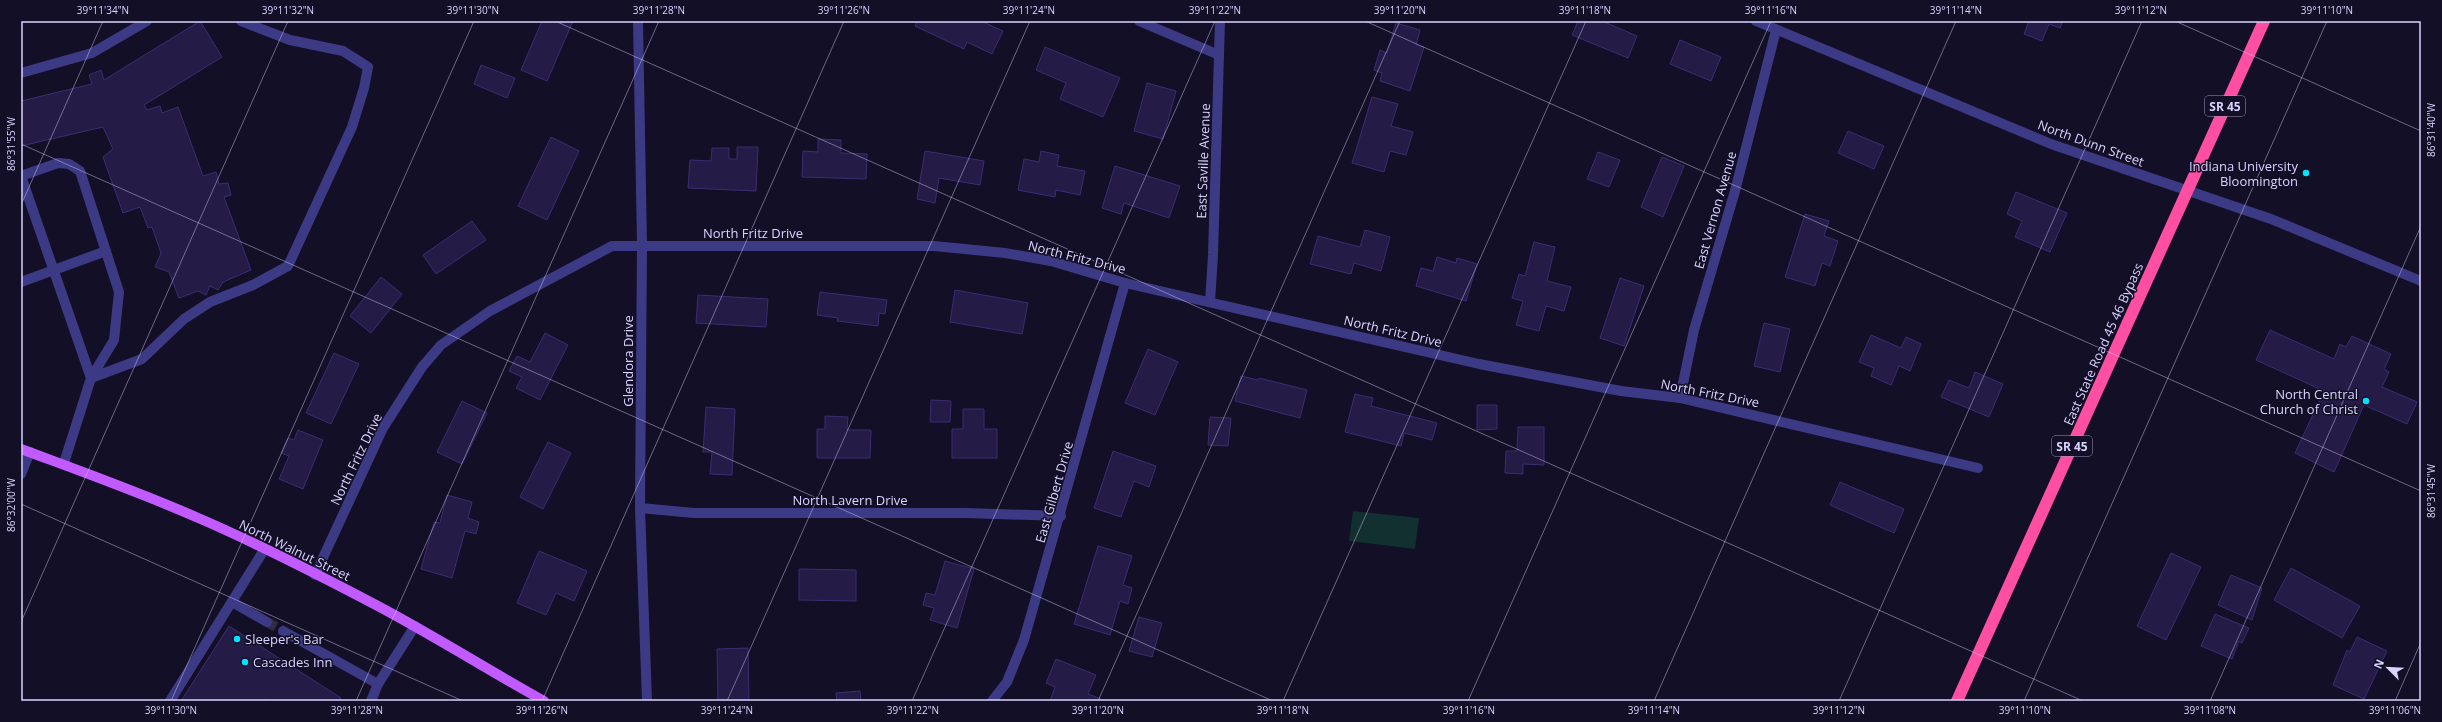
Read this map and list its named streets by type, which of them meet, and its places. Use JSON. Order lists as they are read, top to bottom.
{
  "streets": {
    "highway": ["SR 45", "East State Road 45 46 Bypass"],
    "main road": ["North Walnut Street"],
    "street": [
      "North Dunn Street",
      "East Saville Avenue",
      "East Vernon Avenue",
      "North Fritz Drive",
      "Glendora Drive",
      "East Gilbert Drive",
      "North Lavern Drive"
    ]
  },
  "crossings": [
    ["North Dunn Street", "East Vernon Avenue"],
    ["North Dunn Street", "East State Road 45 46 Bypass"],
    ["East Saville Avenue", "North Fritz Drive"],
    ["East Vernon Avenue", "North Fritz Drive"],
    ["North Fritz Drive", "Glendora Drive"],
    ["North Fritz Drive", "East Gilbert Drive"],
    ["North Fritz Drive", "North Walnut Street"],
    ["Glendora Drive", "North Lavern Drive"],
    ["East Gilbert Drive", "North Lavern Drive"]
  ],
  "places": [
    "Indiana University Bloomington",
    "North Central Church of Christ",
    "Sleeper's Bar",
    "Cascades Inn"
  ],
  "north": "top left",
  "coordinates": [
    "39°11'34\"N",
    "39°11'32\"N",
    "39°11'30\"N",
    "39°11'28\"N",
    "39°11'26\"N",
    "39°11'24\"N",
    "39°11'22\"N",
    "39°11'20\"N",
    "39°11'18\"N",
    "39°11'16\"N",
    "39°11'14\"N",
    "39°11'12\"N",
    "39°11'10\"N",
    "86°31'40\"W",
    "86°31'55\"W",
    "86°31'45\"W",
    "86°32'00\"W",
    "39°11'08\"N",
    "39°11'06\"N"
  ]
}
